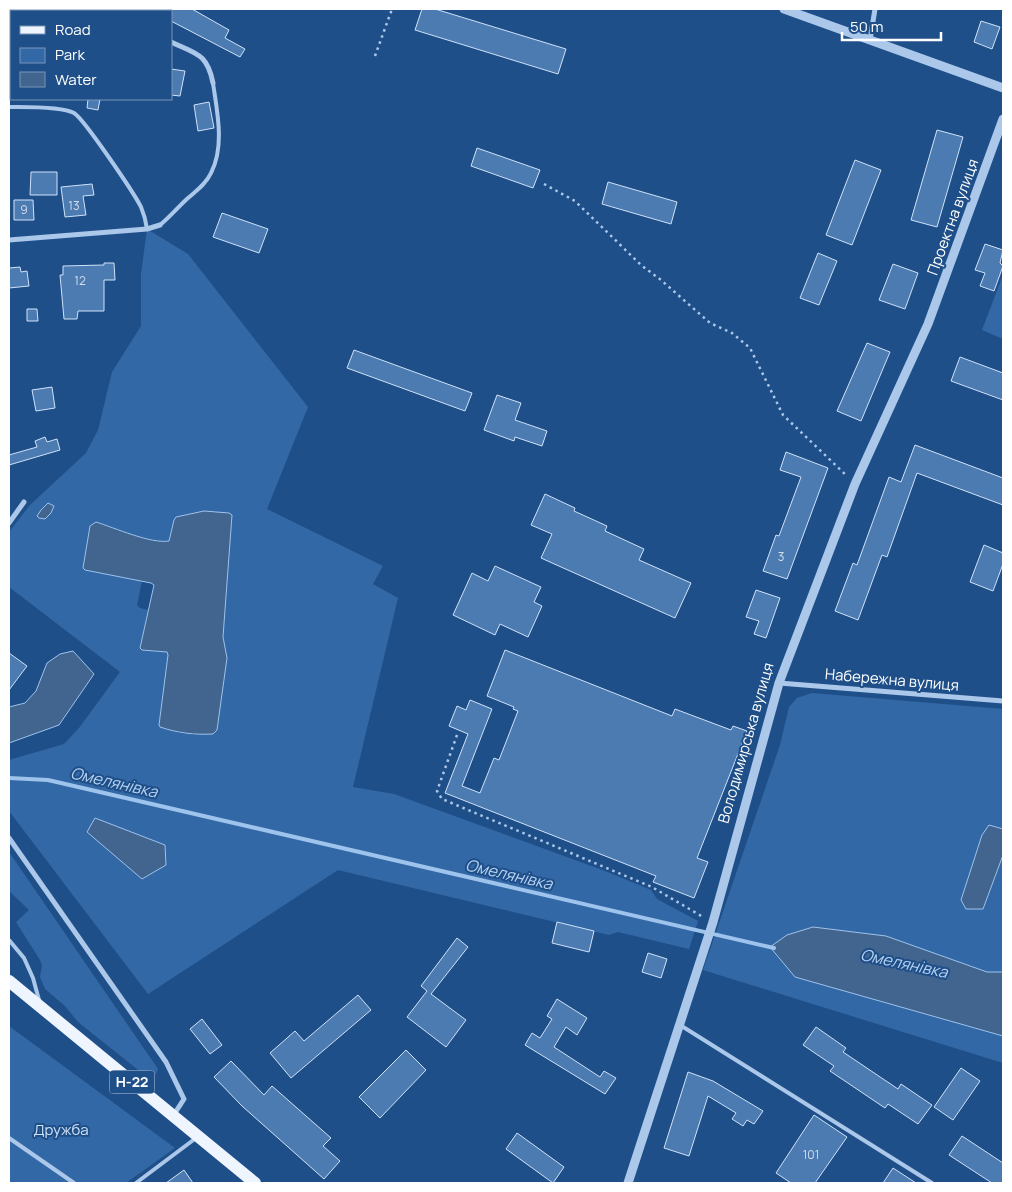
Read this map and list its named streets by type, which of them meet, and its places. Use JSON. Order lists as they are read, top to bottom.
{
  "streets": {
    "main road": ["Н-22"],
    "street": ["Проектна вулиця", "Набережна вулиця", "Володимирська вулиця"]
  },
  "crossings": [
    ["Проектна вулиця", "Володимирська вулиця"],
    ["Набережна вулиця", "Володимирська вулиця"]
  ],
  "water": ["Омелянівка"],
  "parks": ["Дружба"],
  "house_numbers": [
    "13",
    "9",
    "12",
    "3",
    "101"
  ],
  "legend": ["Road", "Park", "Water"],
  "scale_bar": "50 m"
}
